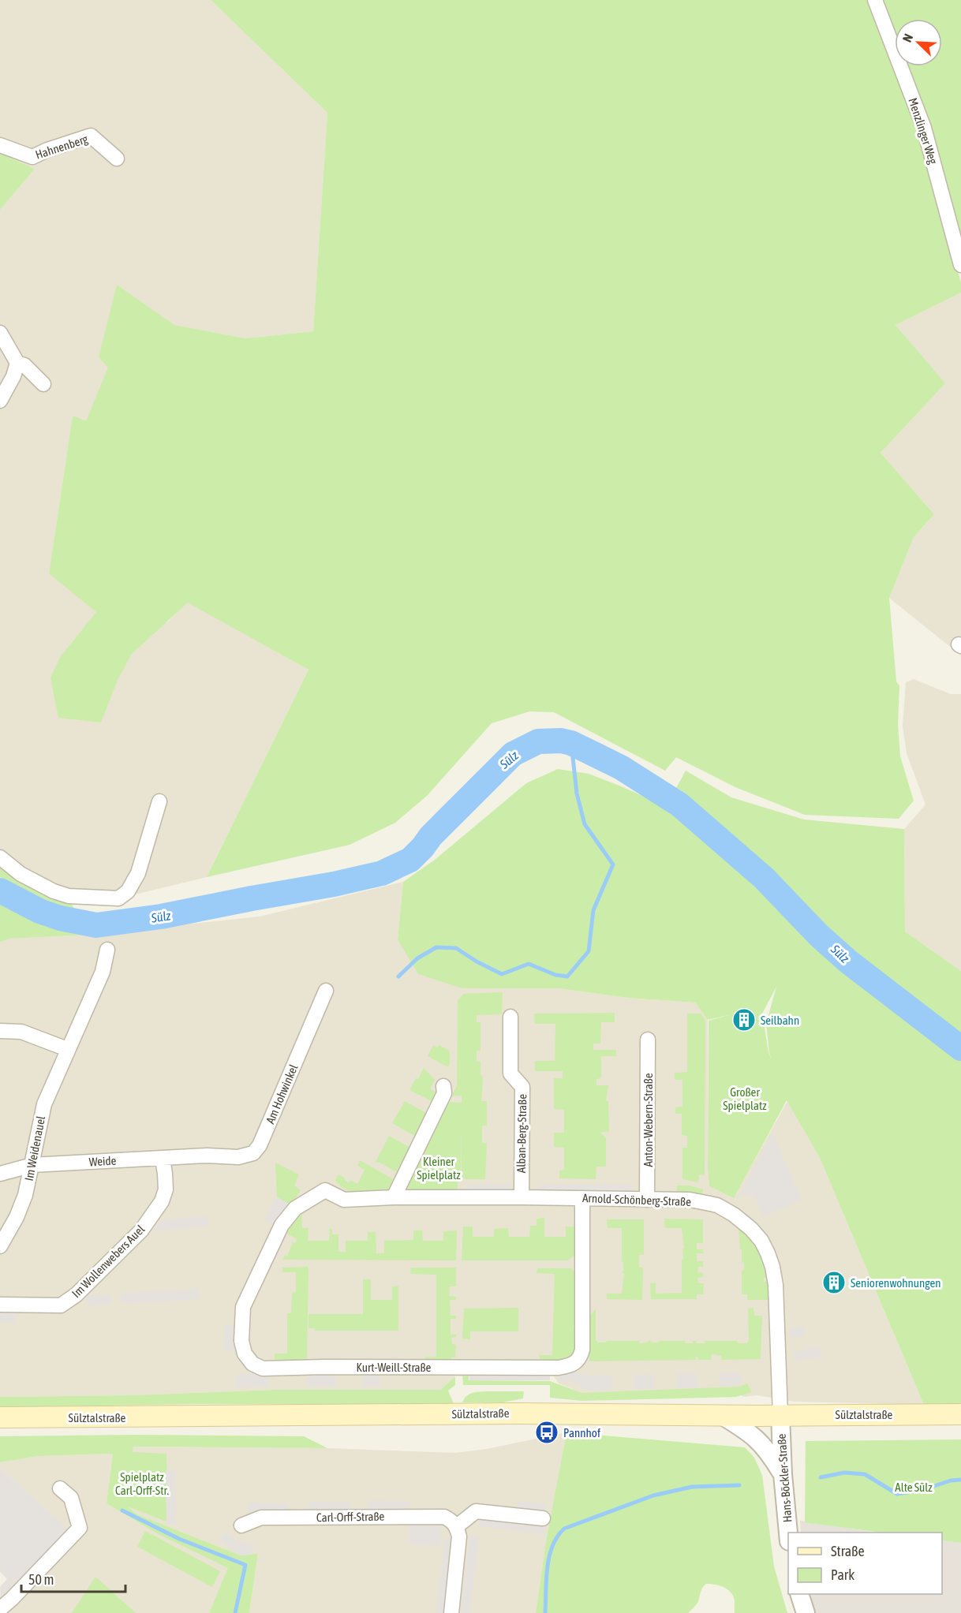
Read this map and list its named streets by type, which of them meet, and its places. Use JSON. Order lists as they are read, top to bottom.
{
  "streets": {
    "main road": ["Sülztalstraße"],
    "street": [
      "Menzlinger Weg",
      "Hahnenberg",
      "Am Hohwinkel",
      "Anton-Webern-Straße",
      "Alban-Berg-Straße",
      "Im Weidenauel",
      "Weide",
      "Arnold-Schönberg-Straße",
      "Im Wollenwebers Auel",
      "Kurt-Weill-Straße",
      "Hans-Böckler-Straße",
      "Carl-Orff-Straße"
    ]
  },
  "crossings": [
    ["Am Hohwinkel", "Weide"],
    ["Anton-Webern-Straße", "Arnold-Schönberg-Straße"],
    ["Alban-Berg-Straße", "Arnold-Schönberg-Straße"],
    ["Im Weidenauel", "Weide"],
    ["Weide", "Im Wollenwebers Auel"],
    ["Arnold-Schönberg-Straße", "Kurt-Weill-Straße"],
    ["Arnold-Schönberg-Straße", "Sülztalstraße"],
    ["Arnold-Schönberg-Straße", "Hans-Böckler-Straße"],
    ["Sülztalstraße", "Hans-Böckler-Straße"]
  ],
  "water": ["Sülz"],
  "parks": [
    "Großer Spielplatz",
    "Kleiner Spielplatz",
    "Spielplatz Carl-Orff-Str.",
    "Alte Sülz"
  ],
  "places": {
    "building": ["Seilbahn", "Seniorenwohnungen"],
    "bus stop": ["Pannhof"]
  },
  "legend": ["Straße", "Park"],
  "scale_bar": "50 m",
  "north": "top left"
}
